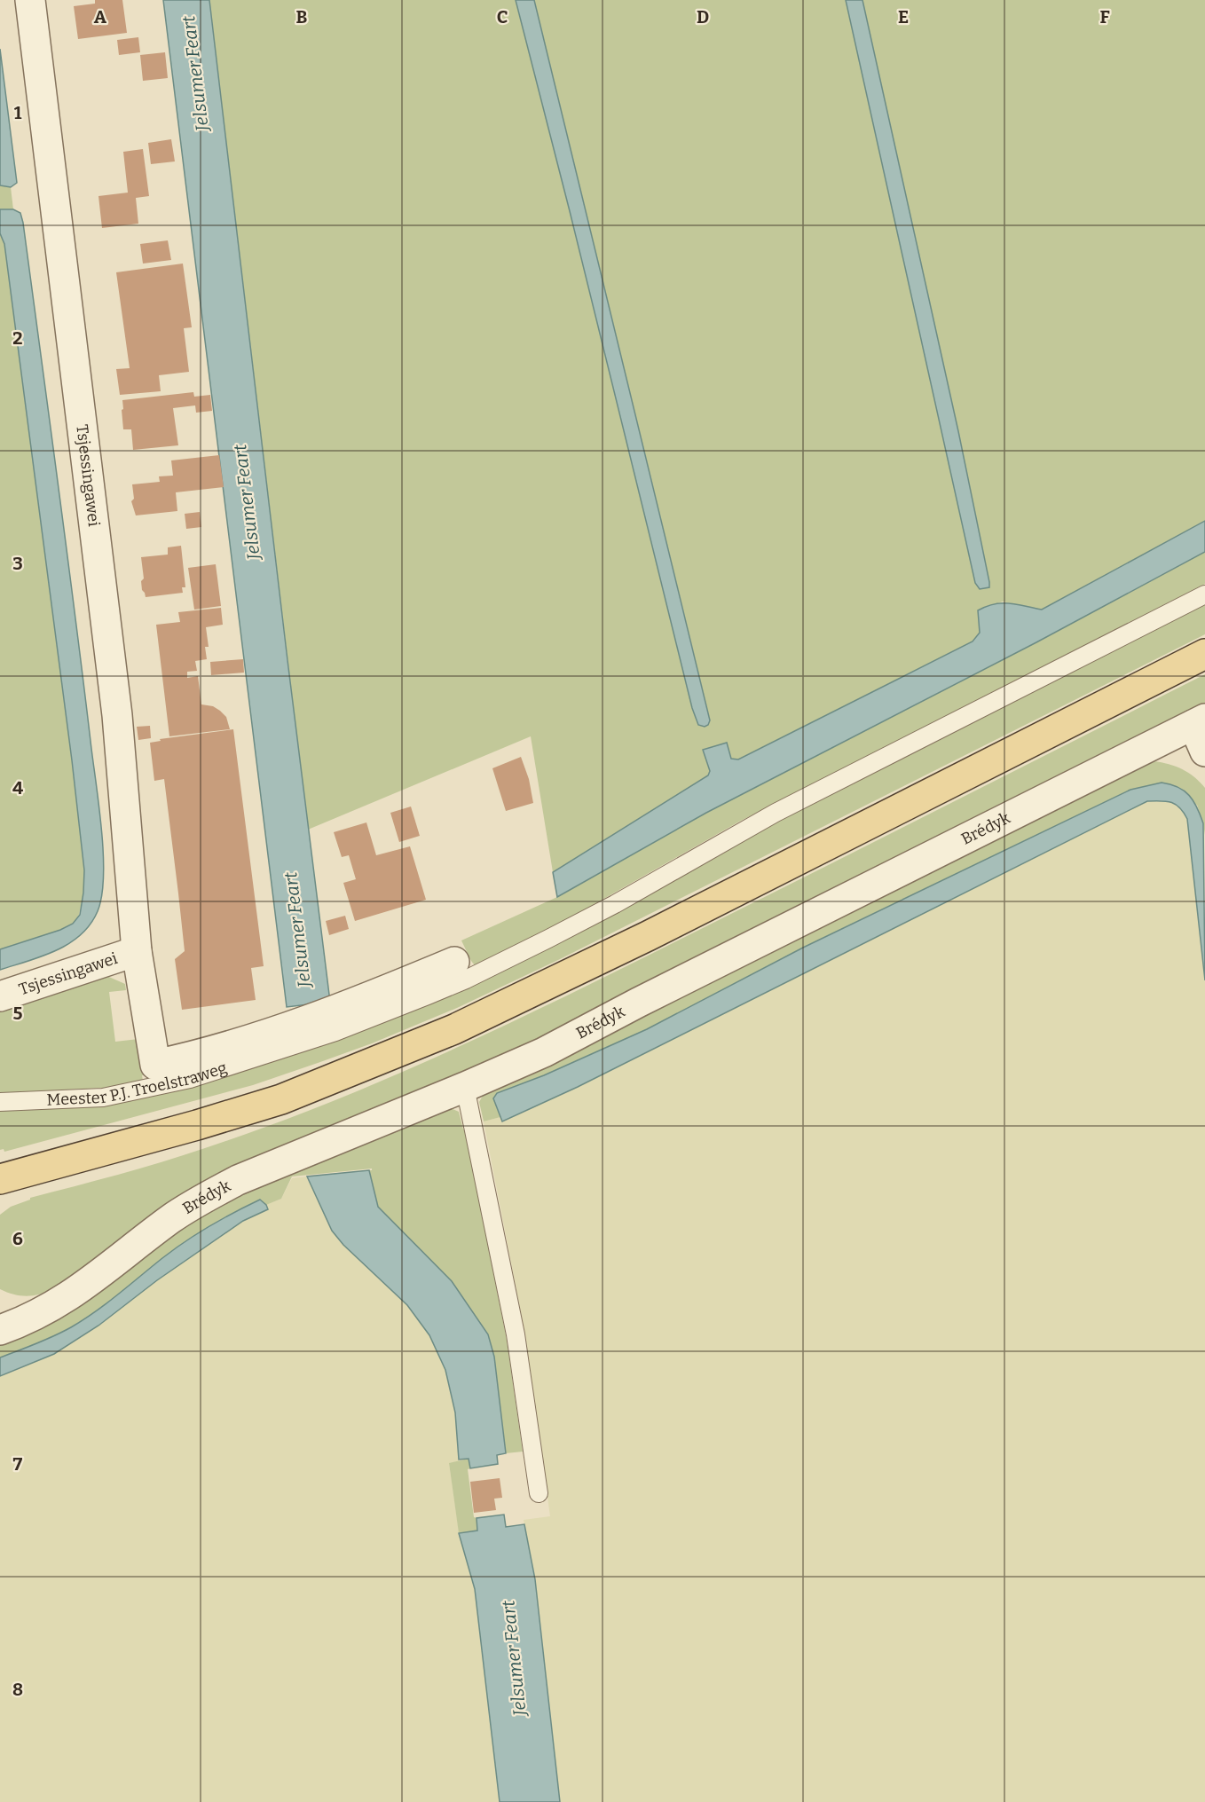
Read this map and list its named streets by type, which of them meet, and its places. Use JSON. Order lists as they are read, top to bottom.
{
  "streets": {
    "street": ["Tsjessingawei", "Brédyk"],
    "lane": ["Meester P.J. Troelstraweg"]
  },
  "water": ["Jelsumer Feart"],
  "grid": {
    "columns": [
      "A",
      "B",
      "C",
      "D",
      "E",
      "F"
    ],
    "rows": [
      "1",
      "2",
      "3",
      "4",
      "5",
      "6",
      "7",
      "8"
    ]
  }
}
